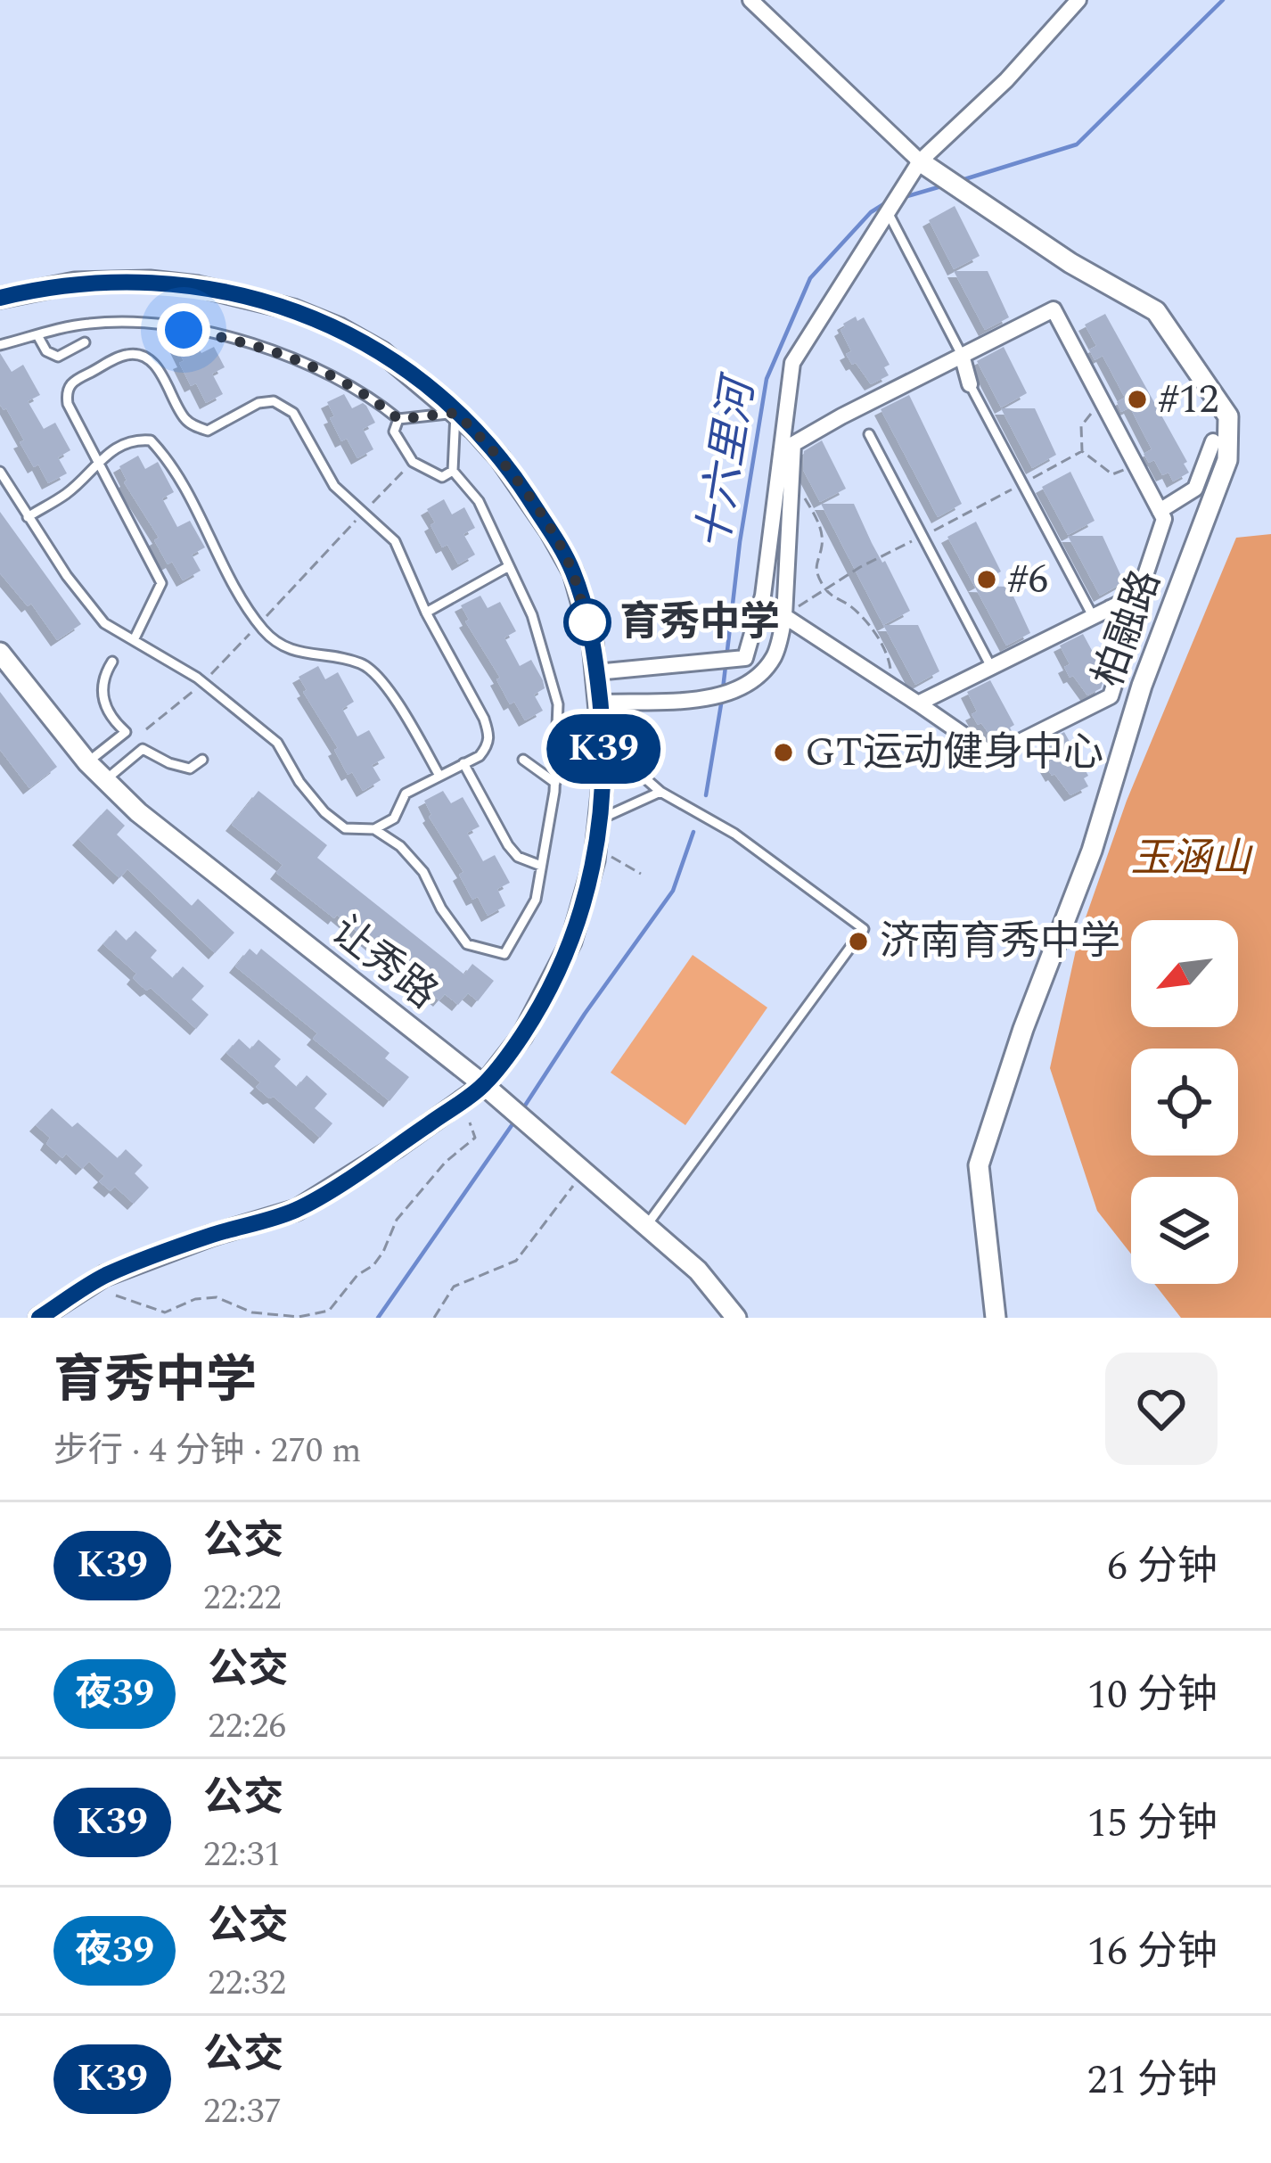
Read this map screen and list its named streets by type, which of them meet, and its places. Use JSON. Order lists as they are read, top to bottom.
{
  "streets": {
    "street": ["柏融路", "让秀路"]
  },
  "water": ["十六里河"],
  "parks": ["玉涵山"],
  "places": [
    "#12",
    "#6",
    "育秀中学",
    "GT运动健身中心",
    "济南育秀中学"
  ],
  "lines": ["bus line K39"],
  "north": "bottom left",
  "page": {
    "on_map": "K39",
    "heading": ["育秀中学", "步行 · 4 分钟 · 270 m"],
    "list": [
      {
        "mark": "K39",
        "name": "公交",
        "note": "22:22",
        "value": "6 分钟"
      },
      {
        "mark": "夜39",
        "name": "公交",
        "note": "22:26",
        "value": "10 分钟"
      },
      {
        "mark": "K39",
        "name": "公交",
        "note": "22:31",
        "value": "15 分钟"
      },
      {
        "mark": "夜39",
        "name": "公交",
        "note": "22:32",
        "value": "16 分钟"
      },
      {
        "mark": "K39",
        "name": "公交",
        "note": "22:37",
        "value": "21 分钟"
      }
    ]
  }
}
